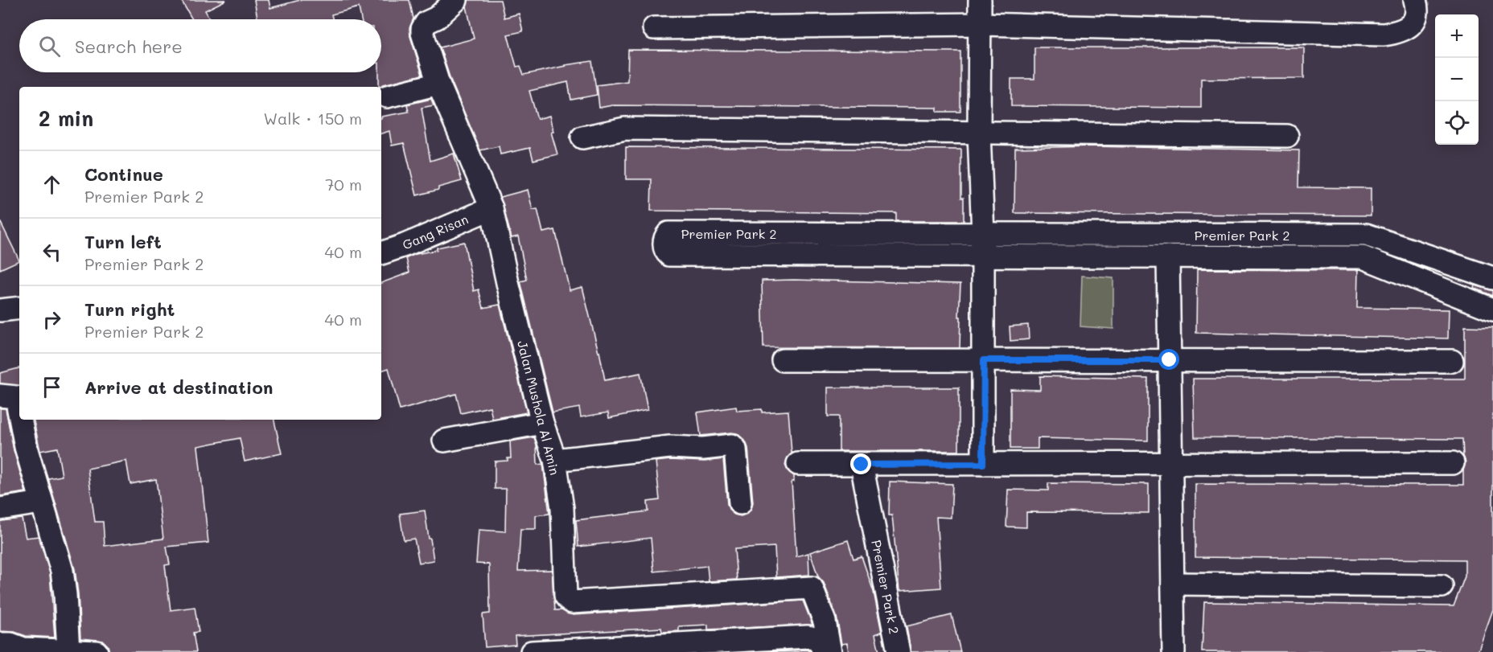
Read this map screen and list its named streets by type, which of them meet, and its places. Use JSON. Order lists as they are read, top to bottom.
{
  "streets": {
    "street": ["Gang Risan", "Premier Park 2", "Jalan Mushola Al Amin"]
  },
  "crossings": [
    ["Gang Risan", "Jalan Mushola Al Amin"]
  ],
  "page": {
    "map_buttons": ["+", "−"],
    "search": "Search here",
    "heading": ["2 min", "Walk · 150 m"],
    "list": [
      ["Continue", "Premier Park 2", "70 m"],
      ["Turn left", "Premier Park 2", "40 m"],
      ["Turn right", "Premier Park 2", "40 m"],
      "Arrive at destination"
    ]
  }
}
